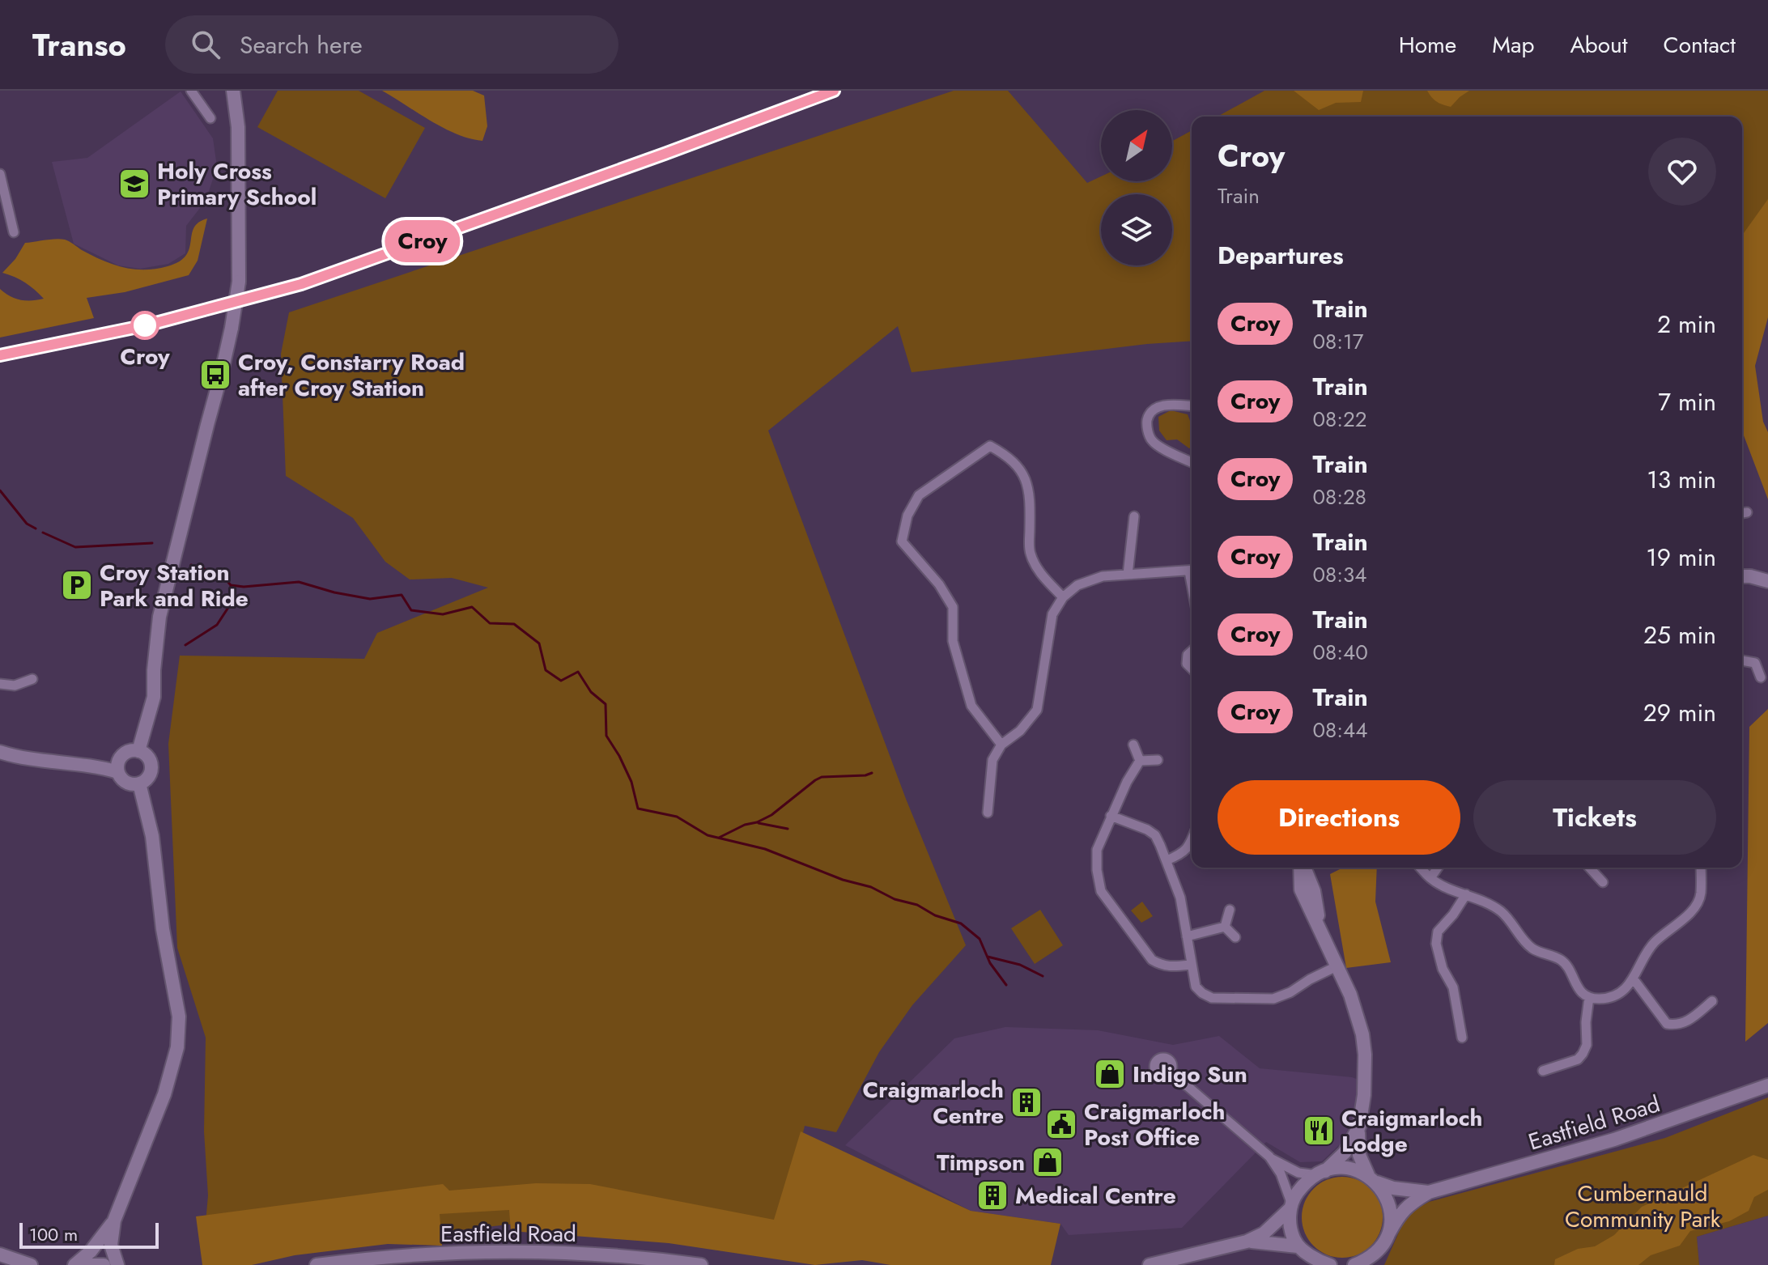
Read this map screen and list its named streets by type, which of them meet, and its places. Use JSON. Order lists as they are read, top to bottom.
{
  "streets": {
    "street": ["Eastfield Road"]
  },
  "parks": ["Cumbernauld Community Park"],
  "places": {
    "school or university": ["Holy Cross Primary School"],
    "other": ["Croy"],
    "bus stop": ["Croy, Constarry Road after Croy Station"],
    "parking": ["Croy Station Park and Ride"],
    "shop": ["Indigo Sun", "Timpson"],
    "building": ["Craigmarloch Centre", "Medical Centre"],
    "public building": ["Craigmarloch Post Office"],
    "restaurant": ["Craigmarloch Lodge"]
  },
  "scale_bar": "100 m",
  "north": "top right",
  "page": {
    "header": "Transo",
    "search": "Search here",
    "nav": [
      "Home",
      "Map",
      "About",
      "Contact"
    ],
    "on_map": "Croy",
    "heading": [
      ["Croy", "Train"],
      "Departures"
    ],
    "list": [
      {
        "mark": "Croy",
        "name": "Train",
        "note": "08:17",
        "value": "2 min"
      },
      {
        "mark": "Croy",
        "name": "Train",
        "note": "08:22",
        "value": "7 min"
      },
      {
        "mark": "Croy",
        "name": "Train",
        "note": "08:28",
        "value": "13 min"
      },
      {
        "mark": "Croy",
        "name": "Train",
        "note": "08:34",
        "value": "19 min"
      },
      {
        "mark": "Croy",
        "name": "Train",
        "note": "08:40",
        "value": "25 min"
      },
      {
        "mark": "Croy",
        "name": "Train",
        "note": "08:44",
        "value": "29 min"
      }
    ],
    "buttons": ["Directions", "Tickets"],
    "scale": "100 m"
  }
}
